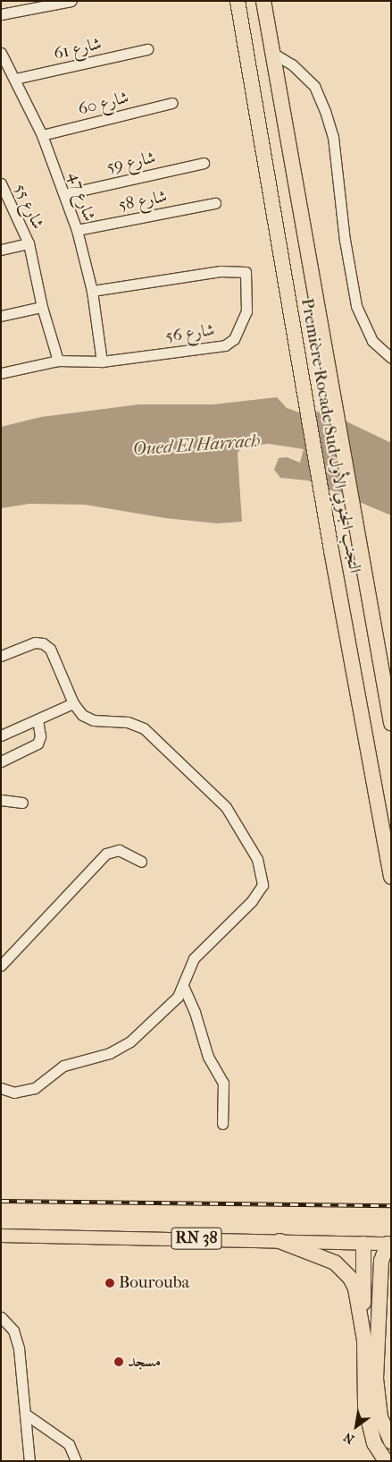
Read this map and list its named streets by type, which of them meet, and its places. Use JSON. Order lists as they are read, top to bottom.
{
  "streets": {
    "highway": ["Première Rocade Sud التجنب الجنوبي الأول"],
    "main road": ["RN 38"],
    "street": [
      "شارع 61",
      "شارع 60",
      "شارع 59",
      "شارع 47",
      "شارع 58",
      "شارع 55",
      "شارع 56"
    ]
  },
  "crossings": [
    ["شارع 61", "شارع 47"],
    ["شارع 60", "شارع 47"],
    ["شارع 59", "شارع 47"],
    ["شارع 47", "شارع 58"],
    ["شارع 47", "شارع 56"]
  ],
  "water": ["Oued El Harrach"],
  "places": ["Bourouba", "مسجد"],
  "north": "bottom left"
}
